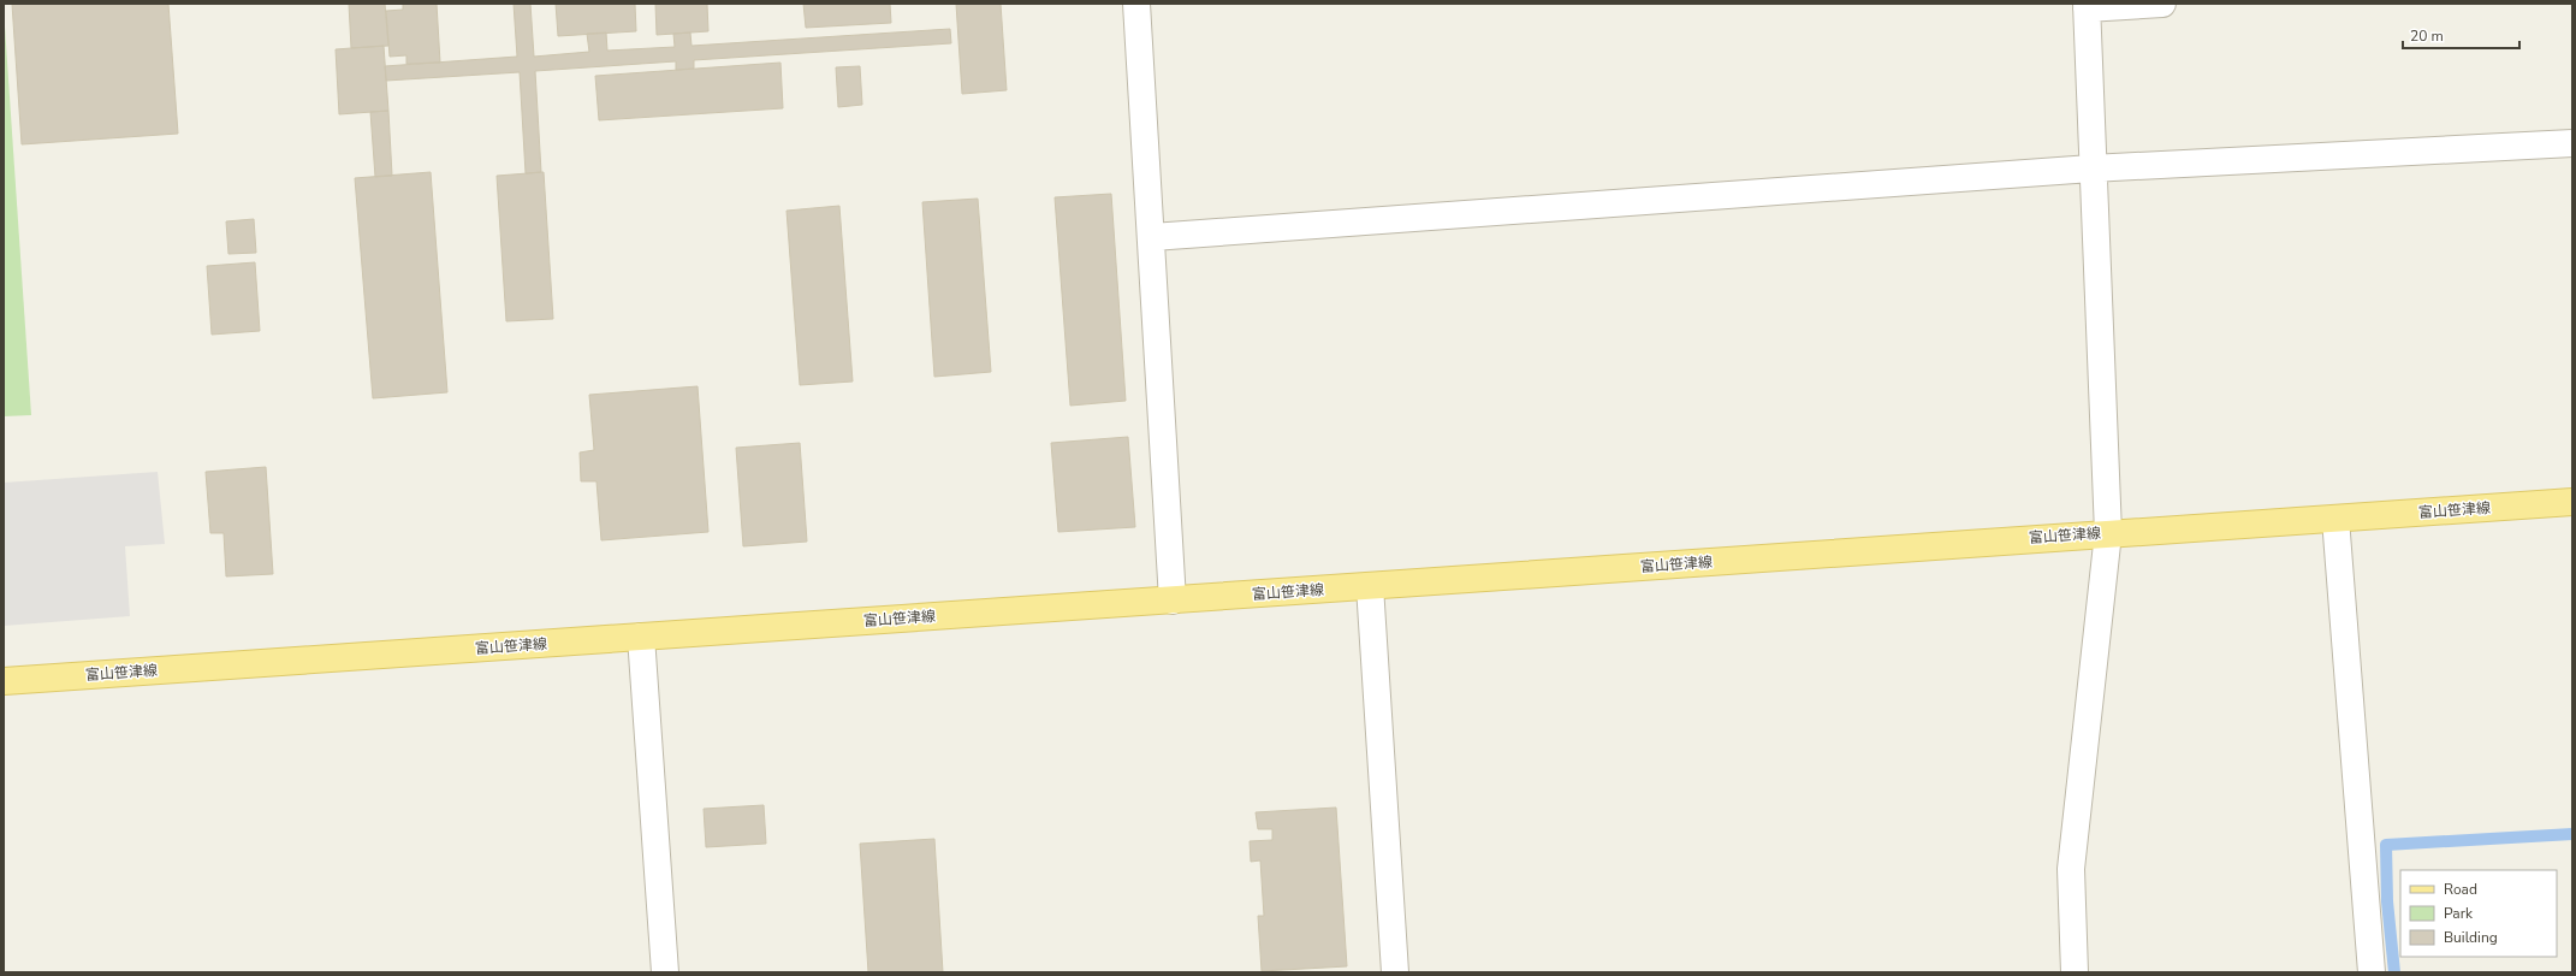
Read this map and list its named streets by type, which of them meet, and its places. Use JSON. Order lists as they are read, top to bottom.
{
  "streets": {
    "main road": ["富山笹津線"]
  },
  "legend": ["Road", "Park", "Building"],
  "scale_bar": "20 m"
}
